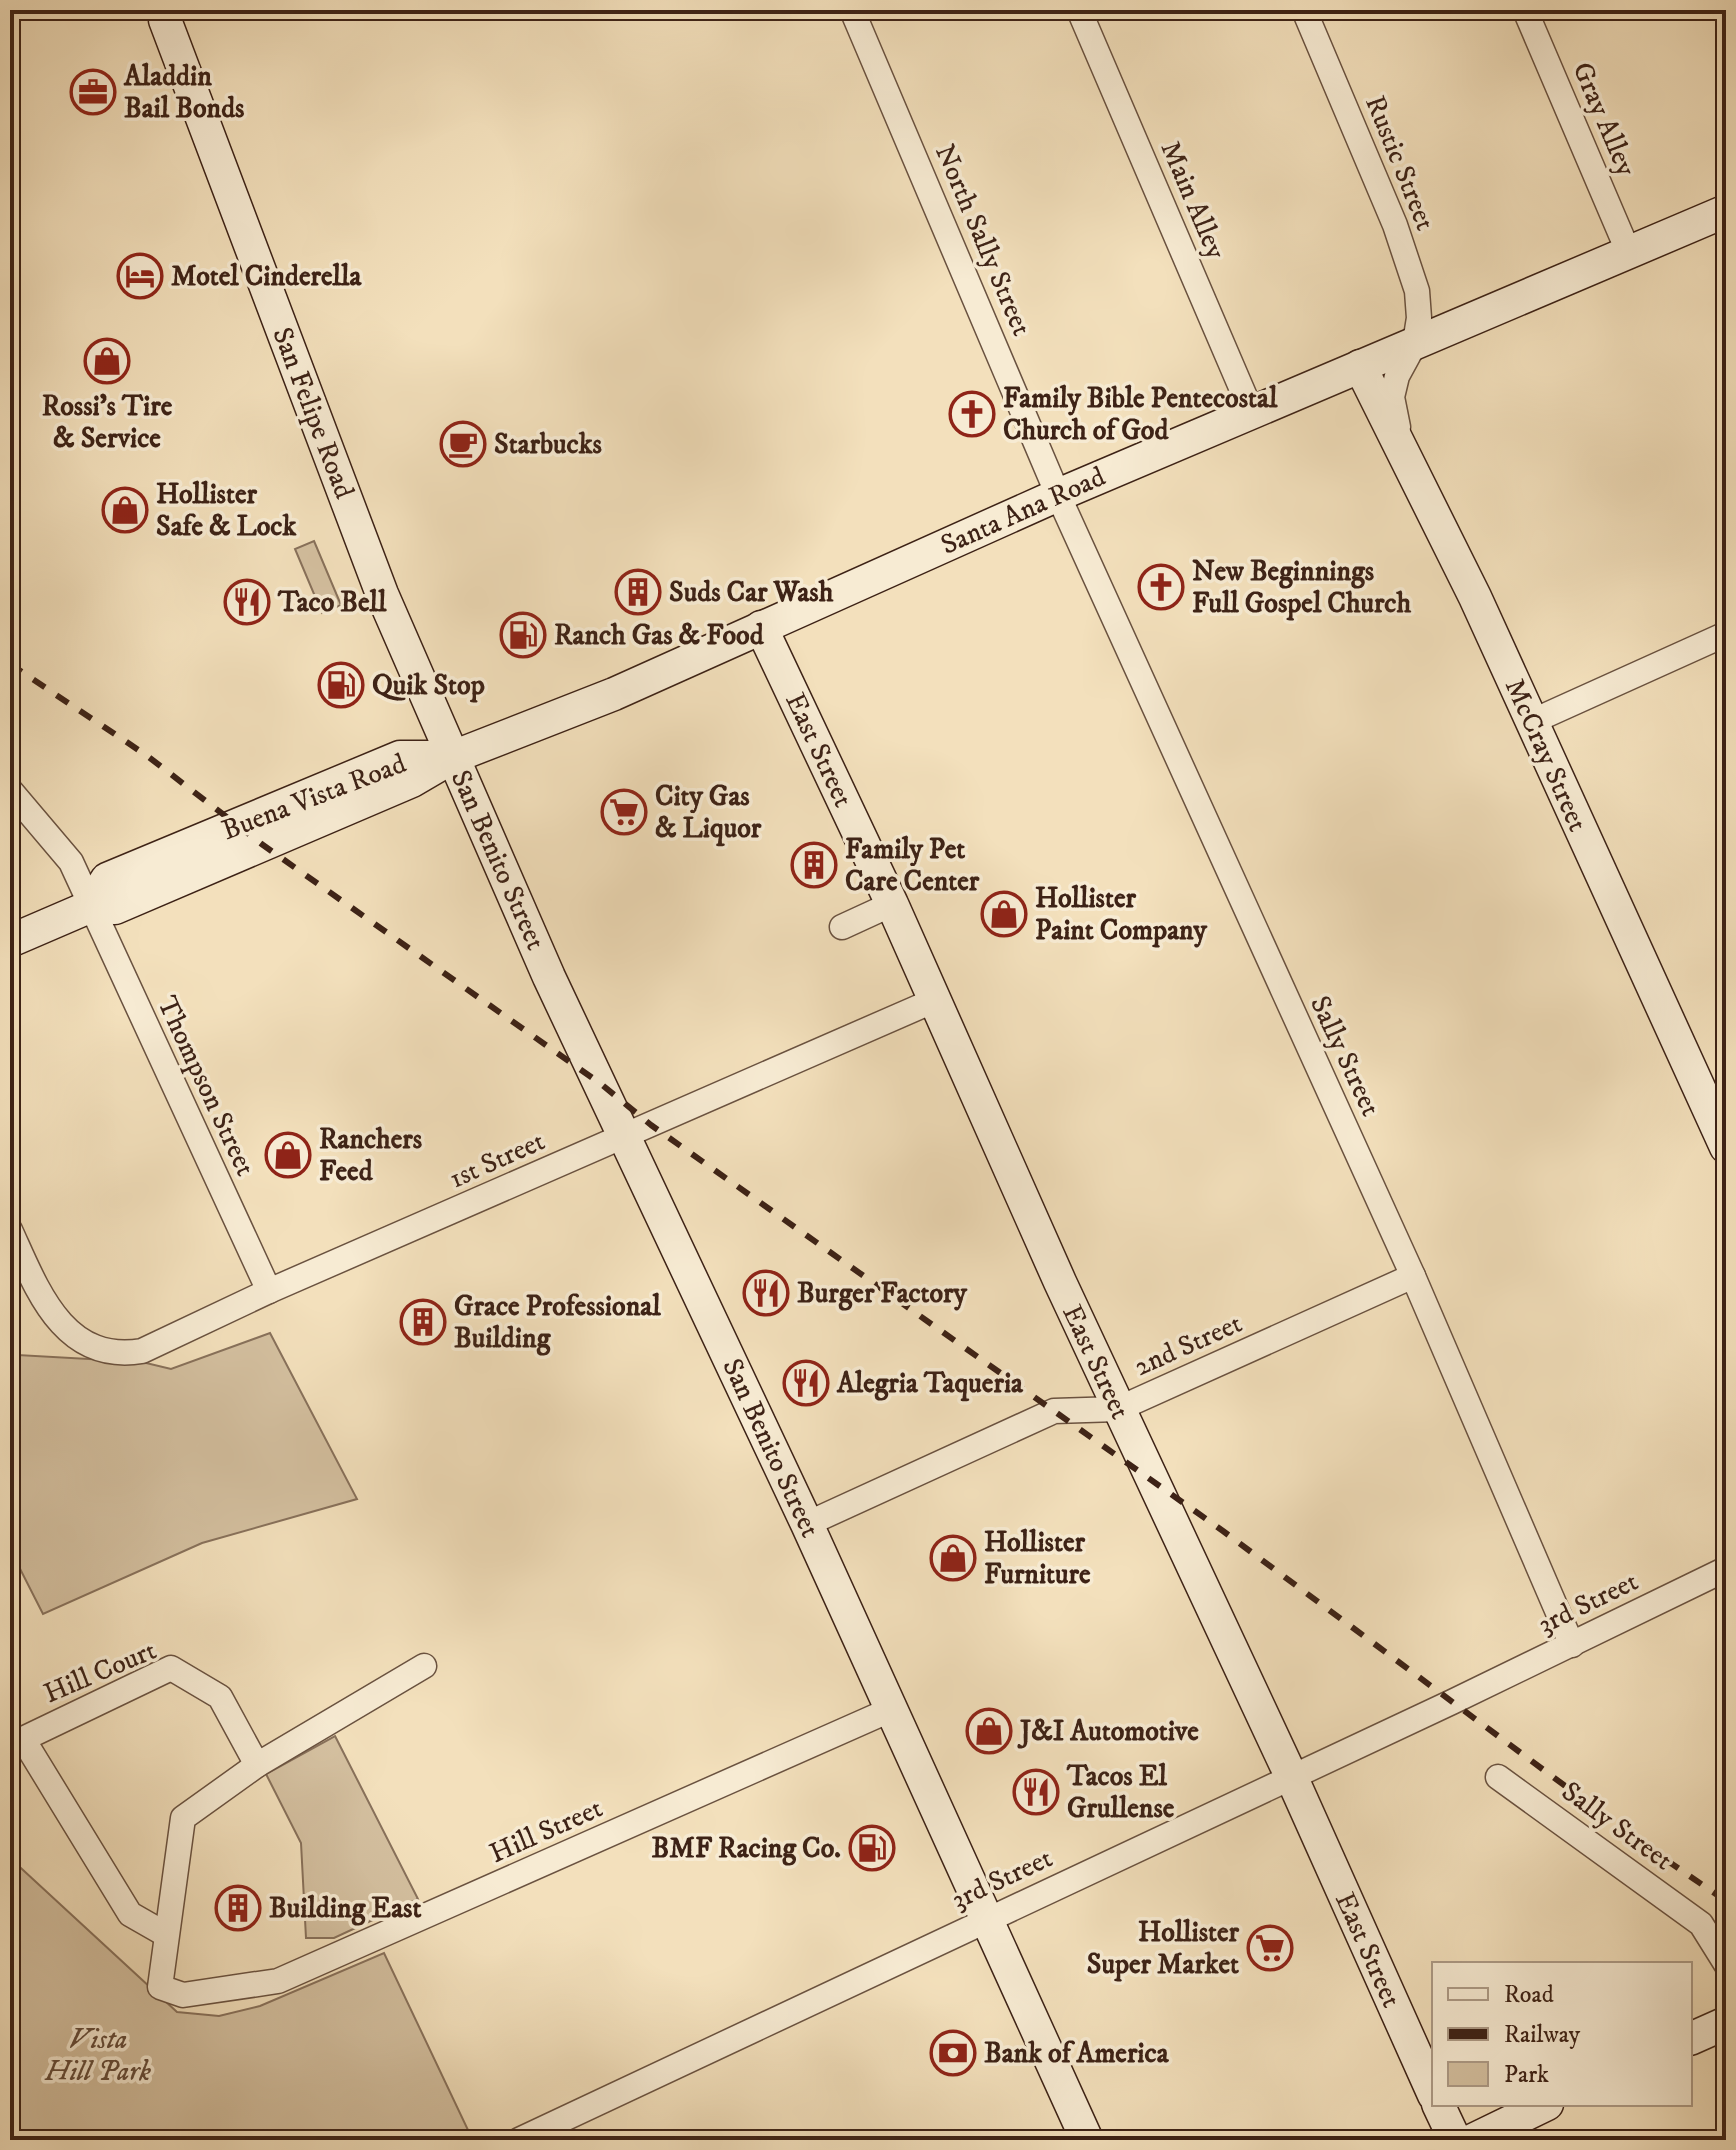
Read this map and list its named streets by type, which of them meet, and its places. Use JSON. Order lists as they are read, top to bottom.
{
  "streets": {
    "street": [
      "Gray Alley",
      "Rustic Street",
      "Main Alley",
      "North Sally Street",
      "San Felipe Road",
      "Santa Ana Road",
      "East Street",
      "McCray Street",
      "Buena Vista Road",
      "San Benito Street",
      "Sally Street",
      "Thompson Street",
      "1st Street",
      "2nd Street",
      "3rd Street",
      "Hill Court",
      "Hill Street"
    ]
  },
  "crossings": [
    ["Gray Alley", "Santa Ana Road"],
    ["Rustic Street", "Santa Ana Road"],
    ["Main Alley", "Santa Ana Road"],
    ["North Sally Street", "Santa Ana Road"],
    ["North Sally Street", "Sally Street"],
    ["San Felipe Road", "Santa Ana Road"],
    ["San Felipe Road", "Buena Vista Road"],
    ["San Felipe Road", "San Benito Street"],
    ["Santa Ana Road", "East Street"],
    ["Santa Ana Road", "McCray Street"],
    ["Santa Ana Road", "Buena Vista Road"],
    ["Santa Ana Road", "San Benito Street"],
    ["Santa Ana Road", "Sally Street"],
    ["East Street", "1st Street"],
    ["East Street", "2nd Street"],
    ["East Street", "3rd Street"],
    ["Buena Vista Road", "San Benito Street"],
    ["Buena Vista Road", "Thompson Street"],
    ["San Benito Street", "1st Street"],
    ["San Benito Street", "2nd Street"],
    ["San Benito Street", "3rd Street"],
    ["San Benito Street", "Hill Street"],
    ["Sally Street", "2nd Street"],
    ["Sally Street", "3rd Street"],
    ["Thompson Street", "1st Street"],
    ["Hill Court", "Hill Street"]
  ],
  "parks": ["Vista Hill Park"],
  "places": {
    "office": ["Aladdin Bail Bonds"],
    "hotel": ["Motel Cinderella"],
    "shop": [
      "Rossi's Tire & Service",
      "Hollister Safe & Lock",
      "Hollister Paint Company",
      "Ranchers Feed",
      "Hollister Furniture",
      "J&I Automotive"
    ],
    "church": ["Family Bible Pentecostal Church of God", "New Beginnings Full Gospel Church"],
    "cafe": ["Starbucks"],
    "building": [
      "Suds Car Wash",
      "Family Pet Care Center",
      "Grace Professional Building",
      "Building East"
    ],
    "restaurant": [
      "Taco Bell",
      "Burger Factory",
      "Alegria Taqueria",
      "Tacos El Grullense"
    ],
    "fuel station": ["Ranch Gas & Food", "Quik Stop", "BMF Racing Co."],
    "supermarket": ["City Gas & Liquor", "Hollister Super Market"],
    "bank": ["Bank of America"]
  },
  "legend": ["Road", "Railway", "Park"]
}
